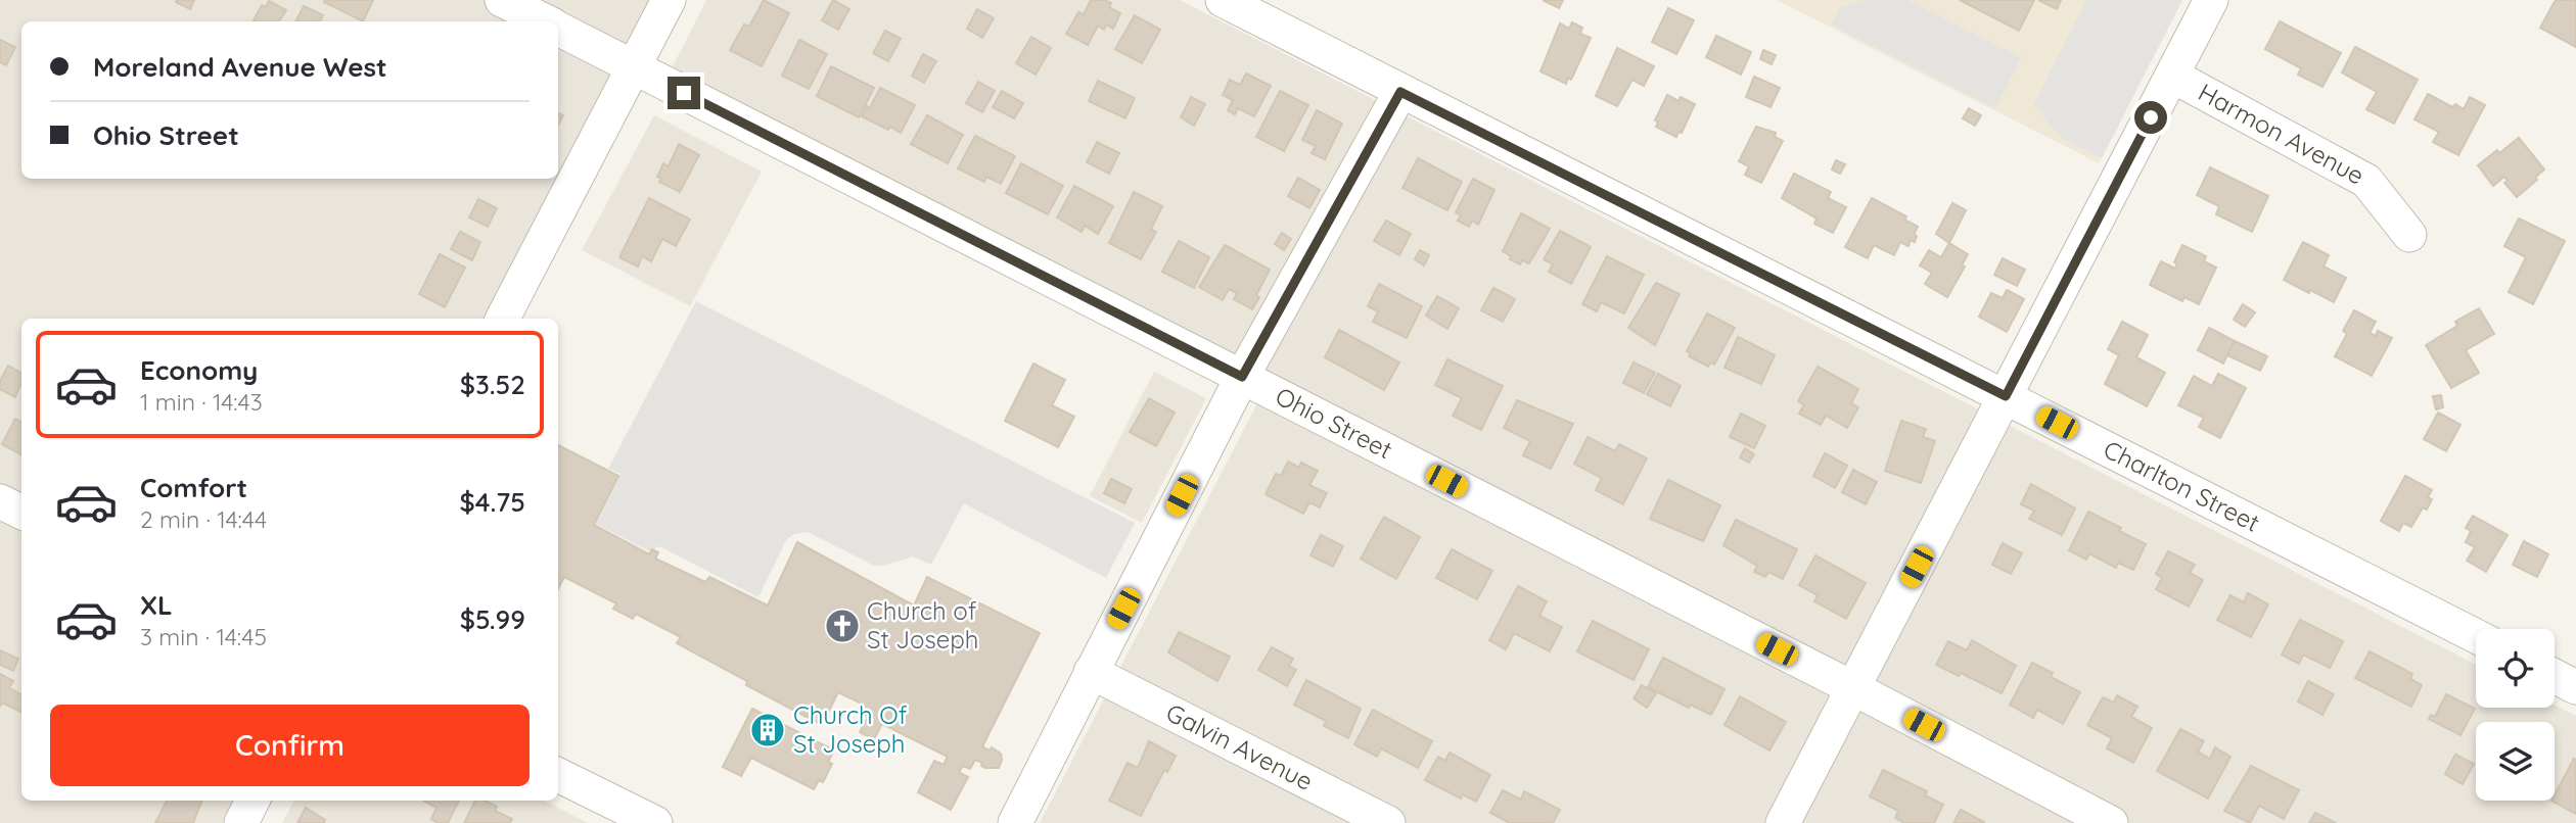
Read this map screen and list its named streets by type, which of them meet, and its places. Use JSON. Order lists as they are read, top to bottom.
{
  "streets": {
    "street": [
      "Harmon Avenue",
      "Ohio Street",
      "Charlton Street",
      "Galvin Avenue"
    ]
  },
  "places": {
    "church": ["Church of St Joseph"],
    "building": ["Church Of St Joseph"]
  },
  "page": {
    "banner": ["Moreland Avenue West", "Ohio Street"],
    "list": [
      {
        "name": "Economy",
        "note": "1 min · 14:43",
        "value": "$3.52"
      },
      {
        "name": "Comfort",
        "note": "2 min · 14:44",
        "value": "$4.75"
      },
      {
        "name": "XL",
        "note": "3 min · 14:45",
        "value": "$5.99"
      }
    ],
    "buttons": "Confirm"
  }
}
